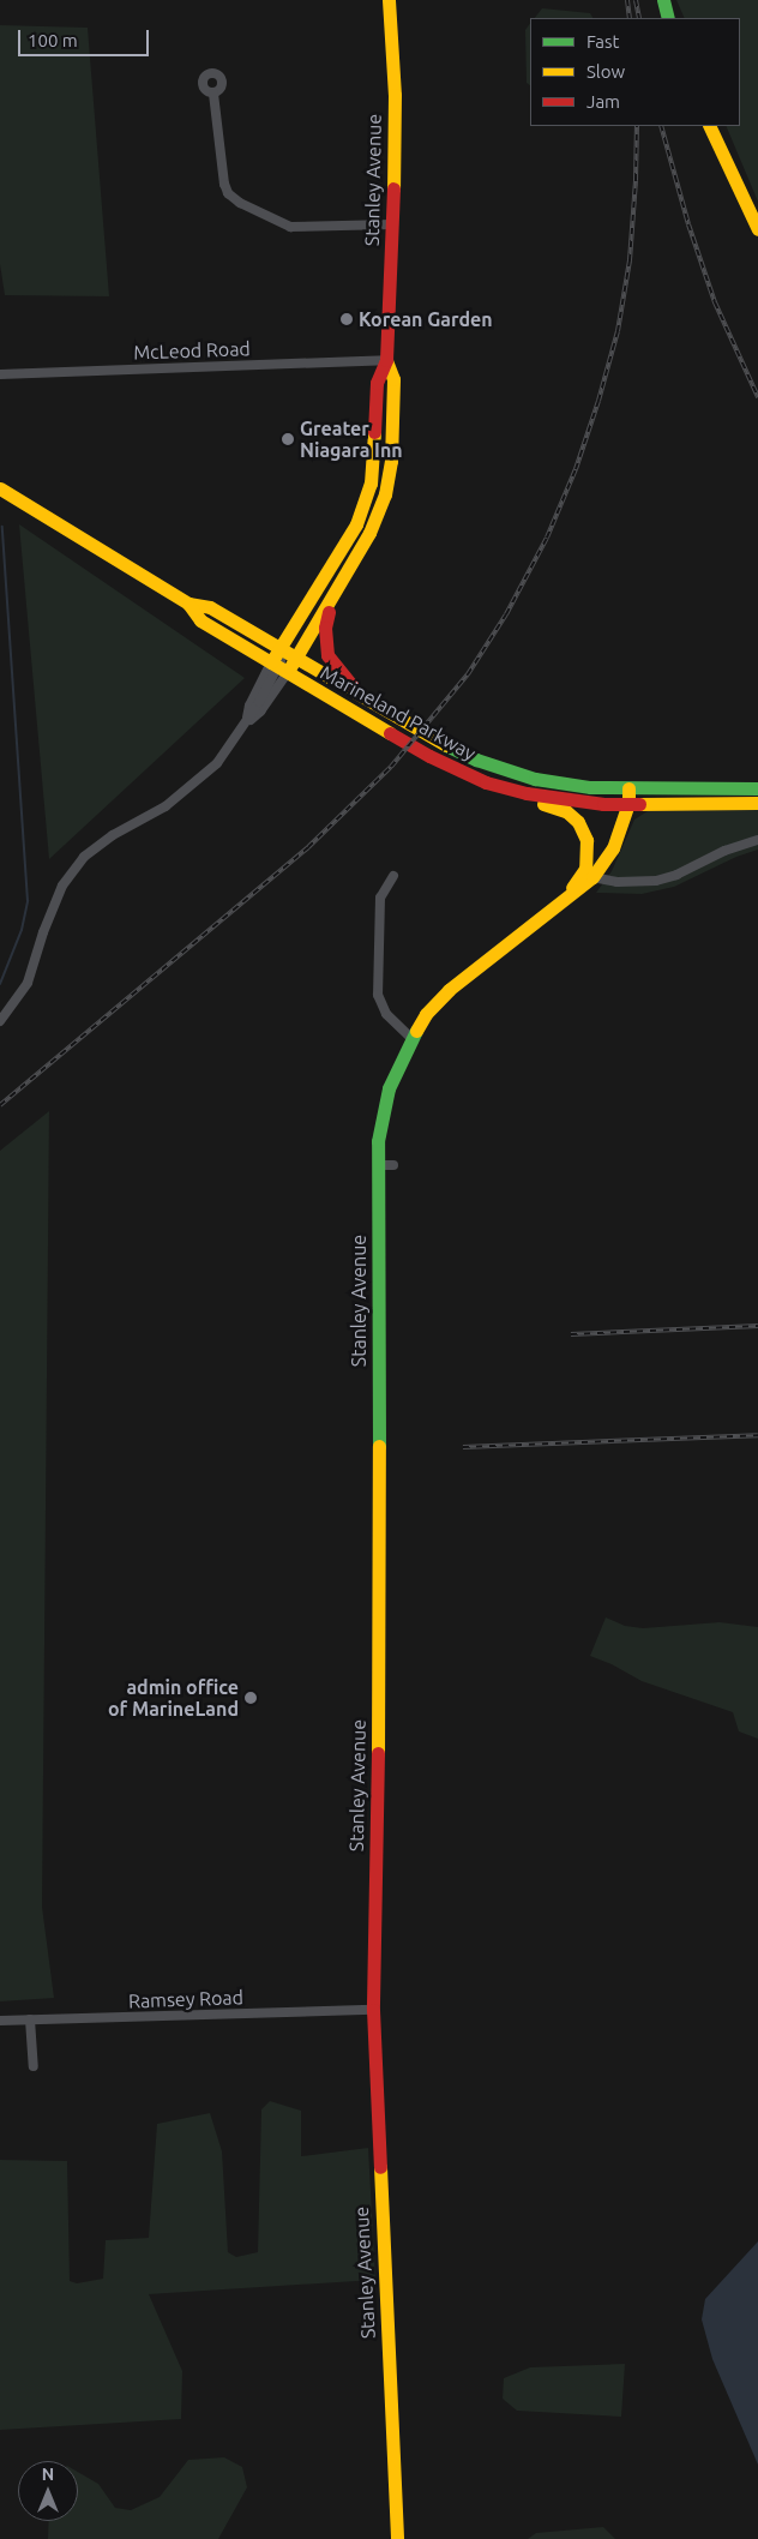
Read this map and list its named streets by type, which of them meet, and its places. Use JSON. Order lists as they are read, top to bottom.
{
  "streets": {
    "main road": ["Stanley Avenue", "Marineland Parkway"],
    "street": ["McLeod Road", "Ramsey Road"]
  },
  "crossings": [
    ["Stanley Avenue", "McLeod Road"],
    ["Stanley Avenue", "Marineland Parkway"],
    ["Stanley Avenue", "Ramsey Road"]
  ],
  "places": ["Korean Garden", "Greater Niagara Inn", "admin office of MarineLand"],
  "legend": ["Fast", "Slow", "Jam"],
  "scale_bar": "100 m",
  "north": "top"
}
